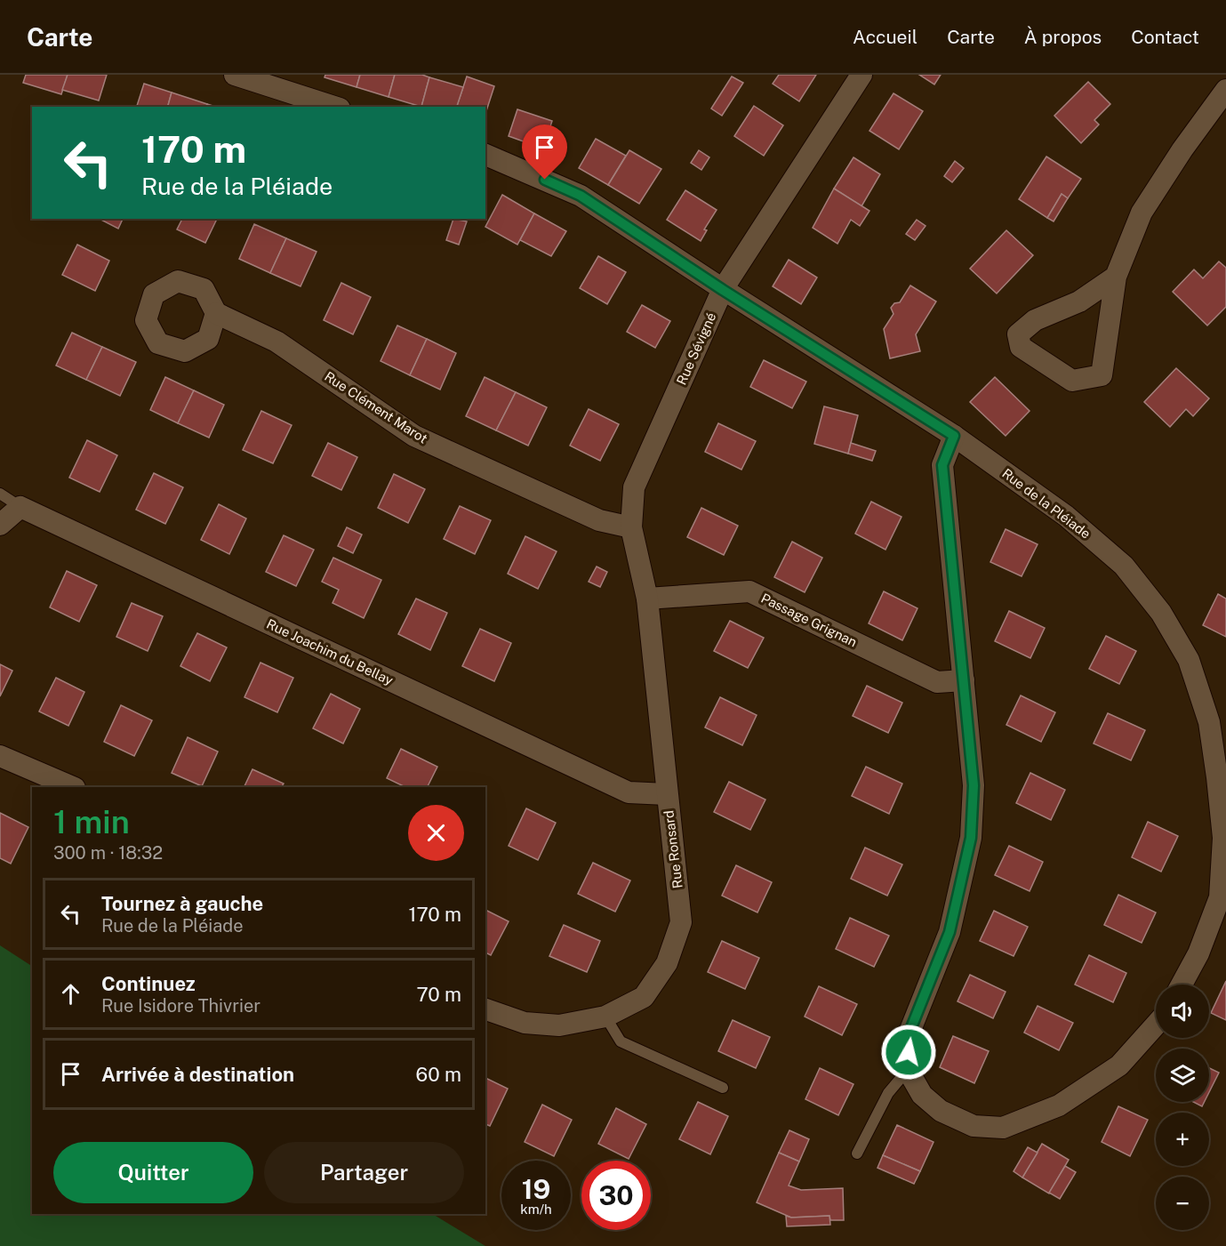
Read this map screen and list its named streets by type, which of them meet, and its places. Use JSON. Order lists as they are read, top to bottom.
{
  "streets": {
    "street": [
      "Rue Sévigné",
      "Rue Clément Marot",
      "Rue de la Pléiade",
      "Passage Grignan",
      "Rue Joachim du Bellay",
      "Rue Ronsard"
    ]
  },
  "crossings": [
    ["Rue Sévigné", "Rue Clément Marot"],
    ["Rue Sévigné", "Rue de la Pléiade"],
    ["Rue Sévigné", "Rue Ronsard"],
    ["Rue Clément Marot", "Rue Ronsard"],
    ["Passage Grignan", "Rue Ronsard"],
    ["Rue Joachim du Bellay", "Rue Ronsard"]
  ],
  "page": {
    "header": "Carte",
    "nav": [
      "Accueil",
      "Carte",
      "À propos",
      "Contact"
    ],
    "turn": ["170 m", "Rue de la Pléiade"],
    "heading": ["1 min", "300 m · 18:32"],
    "list": [
      {
        "name": "Tournez à gauche",
        "note": "Rue de la Pléiade",
        "value": "170 m"
      },
      {
        "name": "Continuez",
        "note": "Rue Isidore Thivrier",
        "value": "70 m"
      },
      {
        "name": "Arrivée à destination",
        "value": "60 m"
      }
    ],
    "map_buttons": ["+", "−"],
    "buttons": ["Quitter", "Partager"],
    "speed": "19 km/h",
    "limit": "30"
  }
}
